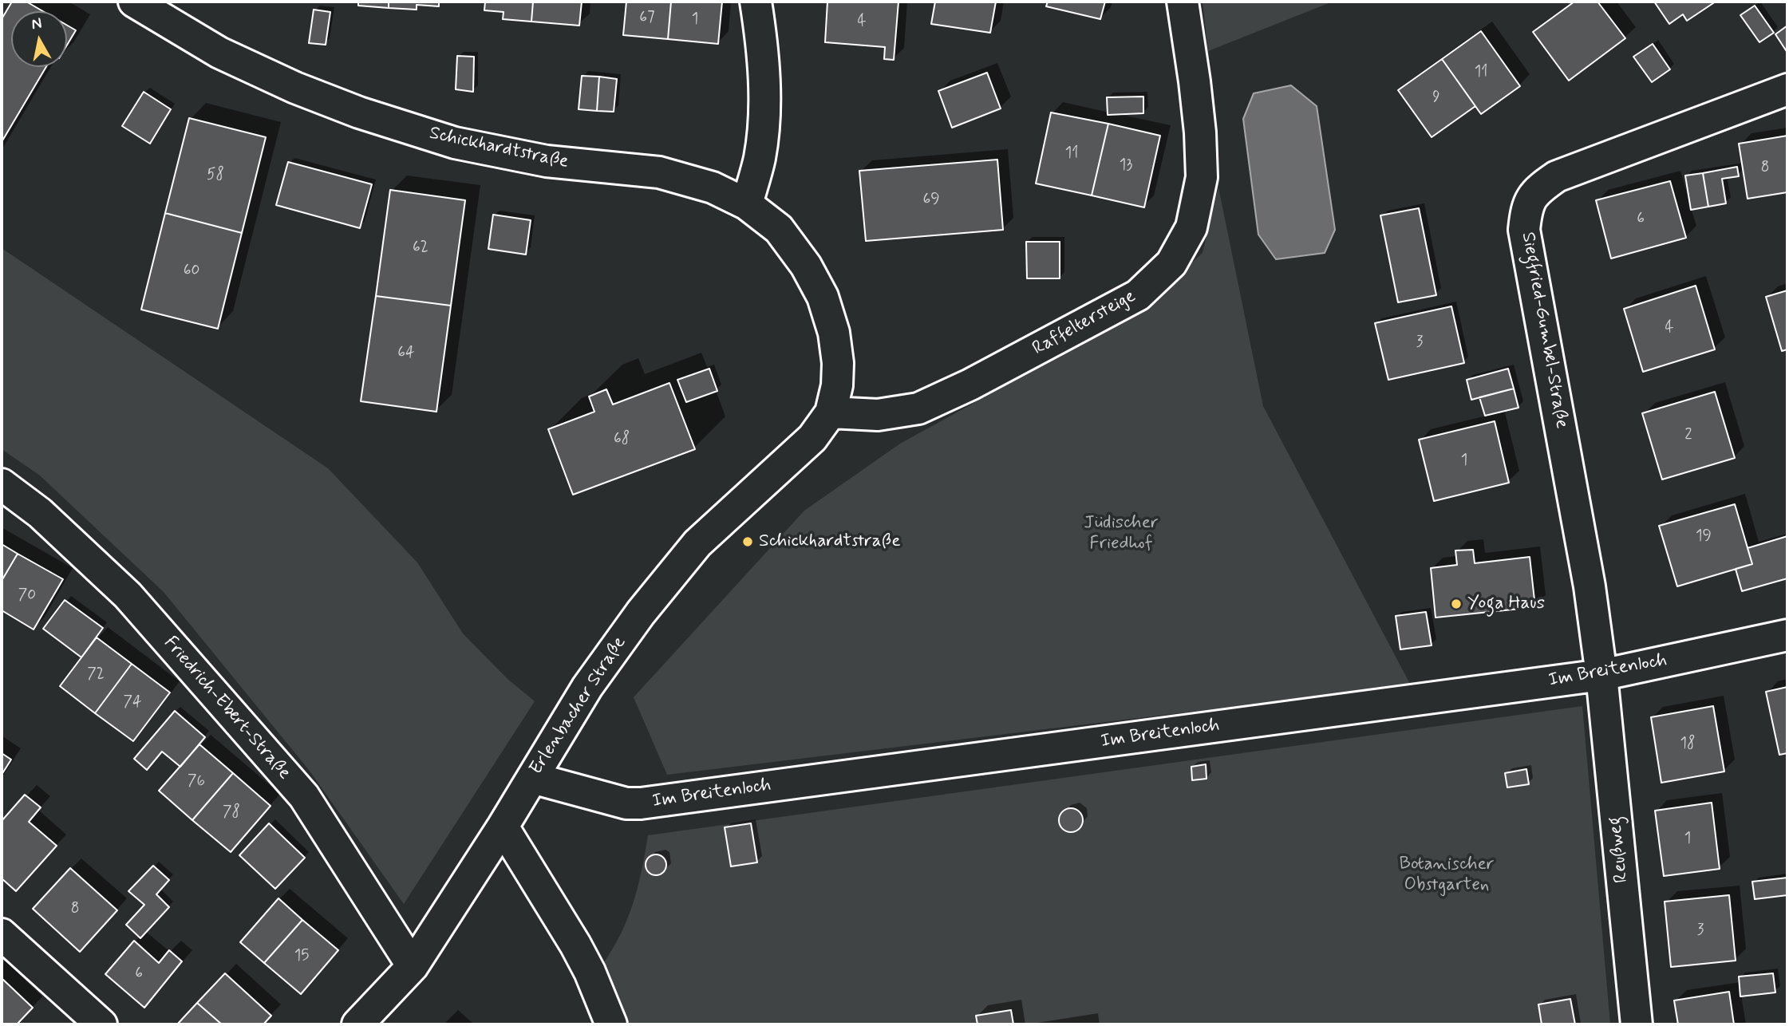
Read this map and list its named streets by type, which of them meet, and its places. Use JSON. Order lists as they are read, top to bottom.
{
  "streets": {
    "street": [
      "Schickhardtstraße",
      "Raffeltersteige",
      "Siegfried-Gumbel-Straße",
      "Im Breitenloch",
      "Erlenbacher Straße",
      "Friedrich-Ebert-Straße",
      "Reußweg"
    ]
  },
  "crossings": [
    ["Schickhardtstraße", "Raffeltersteige"],
    ["Schickhardtstraße", "Erlenbacher Straße"],
    ["Raffeltersteige", "Erlenbacher Straße"],
    ["Siegfried-Gumbel-Straße", "Im Breitenloch"],
    ["Siegfried-Gumbel-Straße", "Reußweg"],
    ["Im Breitenloch", "Erlenbacher Straße"],
    ["Im Breitenloch", "Reußweg"],
    ["Erlenbacher Straße", "Friedrich-Ebert-Straße"]
  ],
  "parks": ["Jüdischer Friedhof", "Botanischer Obstgarten"],
  "places": ["Schickhardtstraße", "Yoga Haus"],
  "house_numbers": [
    "67",
    "1",
    "4",
    "11",
    "9",
    "11",
    "13",
    "8",
    "58",
    "69",
    "6",
    "62",
    "60",
    "4",
    "3",
    "64",
    "2",
    "68",
    "1",
    "19",
    "70",
    "72",
    "74",
    "18",
    "76",
    "78",
    "1",
    "8",
    "3",
    "15",
    "6"
  ],
  "north": "top"
}
